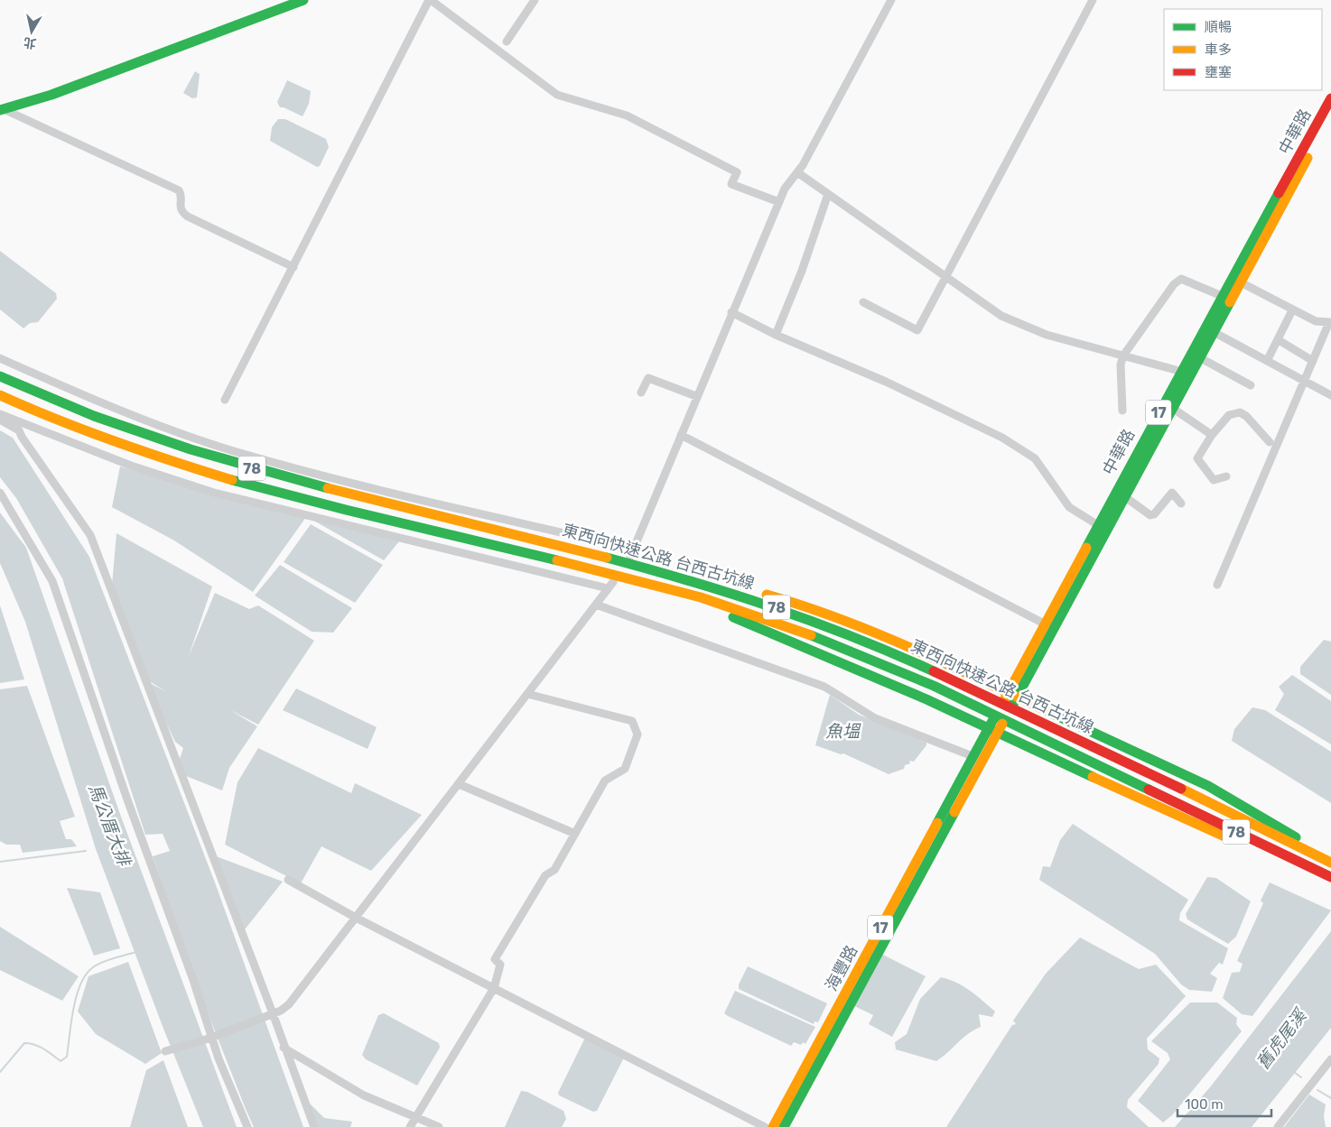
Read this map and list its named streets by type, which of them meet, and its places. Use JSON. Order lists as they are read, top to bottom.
{
  "streets": {
    "main road": [
      "中華路",
      "17",
      "78",
      "東西向快速公路 台西古坑線",
      "海豐路"
    ]
  },
  "crossings": [
    ["中華路", "海豐路"]
  ],
  "water": ["魚塭", "馬公厝大排", "舊虎尾溪"],
  "legend": ["順暢", "車多", "壅塞"],
  "scale_bar": "100 m",
  "north": "bottom"
}
